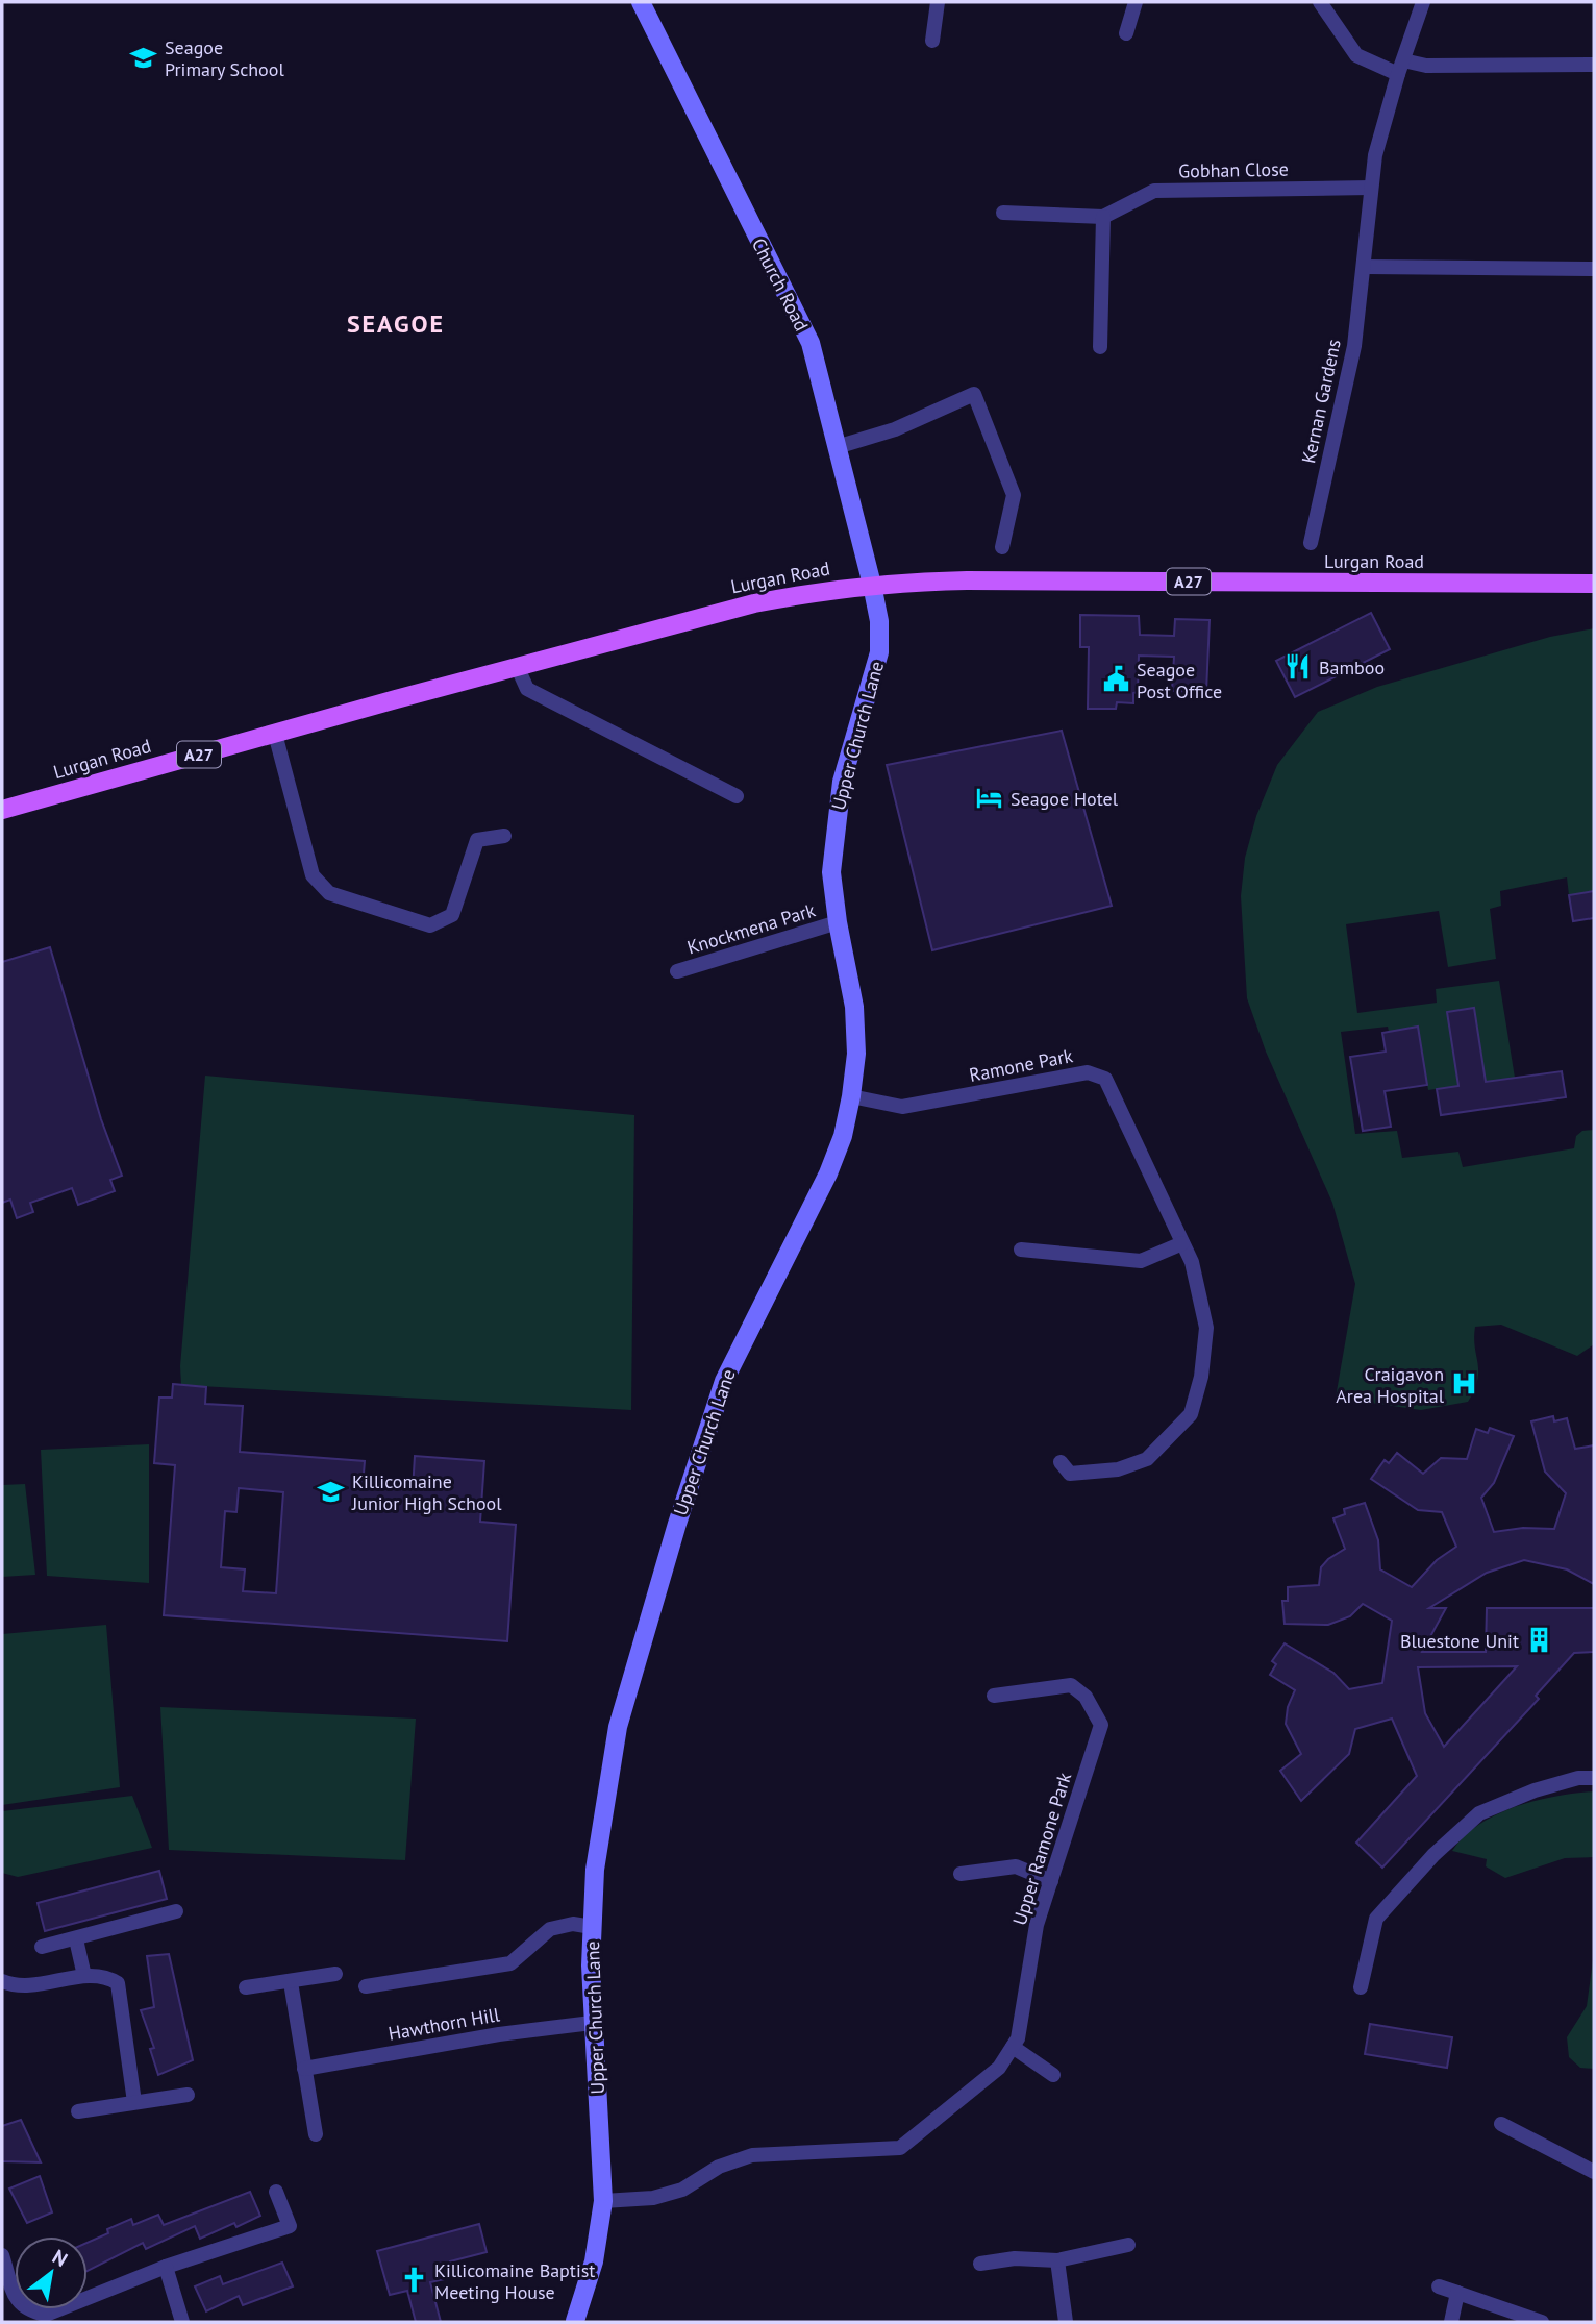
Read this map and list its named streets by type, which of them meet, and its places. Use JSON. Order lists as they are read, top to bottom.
{
  "streets": {
    "main road": ["Lurgan Road", "A27"],
    "street": [
      "Gobhan Close",
      "Church Road",
      "Kernan Gardens",
      "Upper Church Lane",
      "Knockmena Park",
      "Ramone Park",
      "Upper Ramone Park",
      "Hawthorn Hill"
    ]
  },
  "crossings": [
    ["Gobhan Close", "Kernan Gardens"],
    ["Church Road", "Lurgan Road"],
    ["Church Road", "Upper Church Lane"],
    ["Lurgan Road", "Upper Church Lane"],
    ["Upper Church Lane", "Knockmena Park"],
    ["Upper Church Lane", "Ramone Park"],
    ["Upper Church Lane", "Upper Ramone Park"],
    ["Upper Church Lane", "Hawthorn Hill"]
  ],
  "districts": ["SEAGOE"],
  "places": {
    "school or university": ["Seagoe Primary School", "Killicomaine Junior High School"],
    "restaurant": ["Bamboo"],
    "public building": ["Seagoe Post Office"],
    "hotel": ["Seagoe Hotel"],
    "hospital": ["Craigavon Area Hospital"],
    "building": ["Bluestone Unit"],
    "church": ["Killicomaine Baptist Meeting House"]
  },
  "north": "top right"
}
